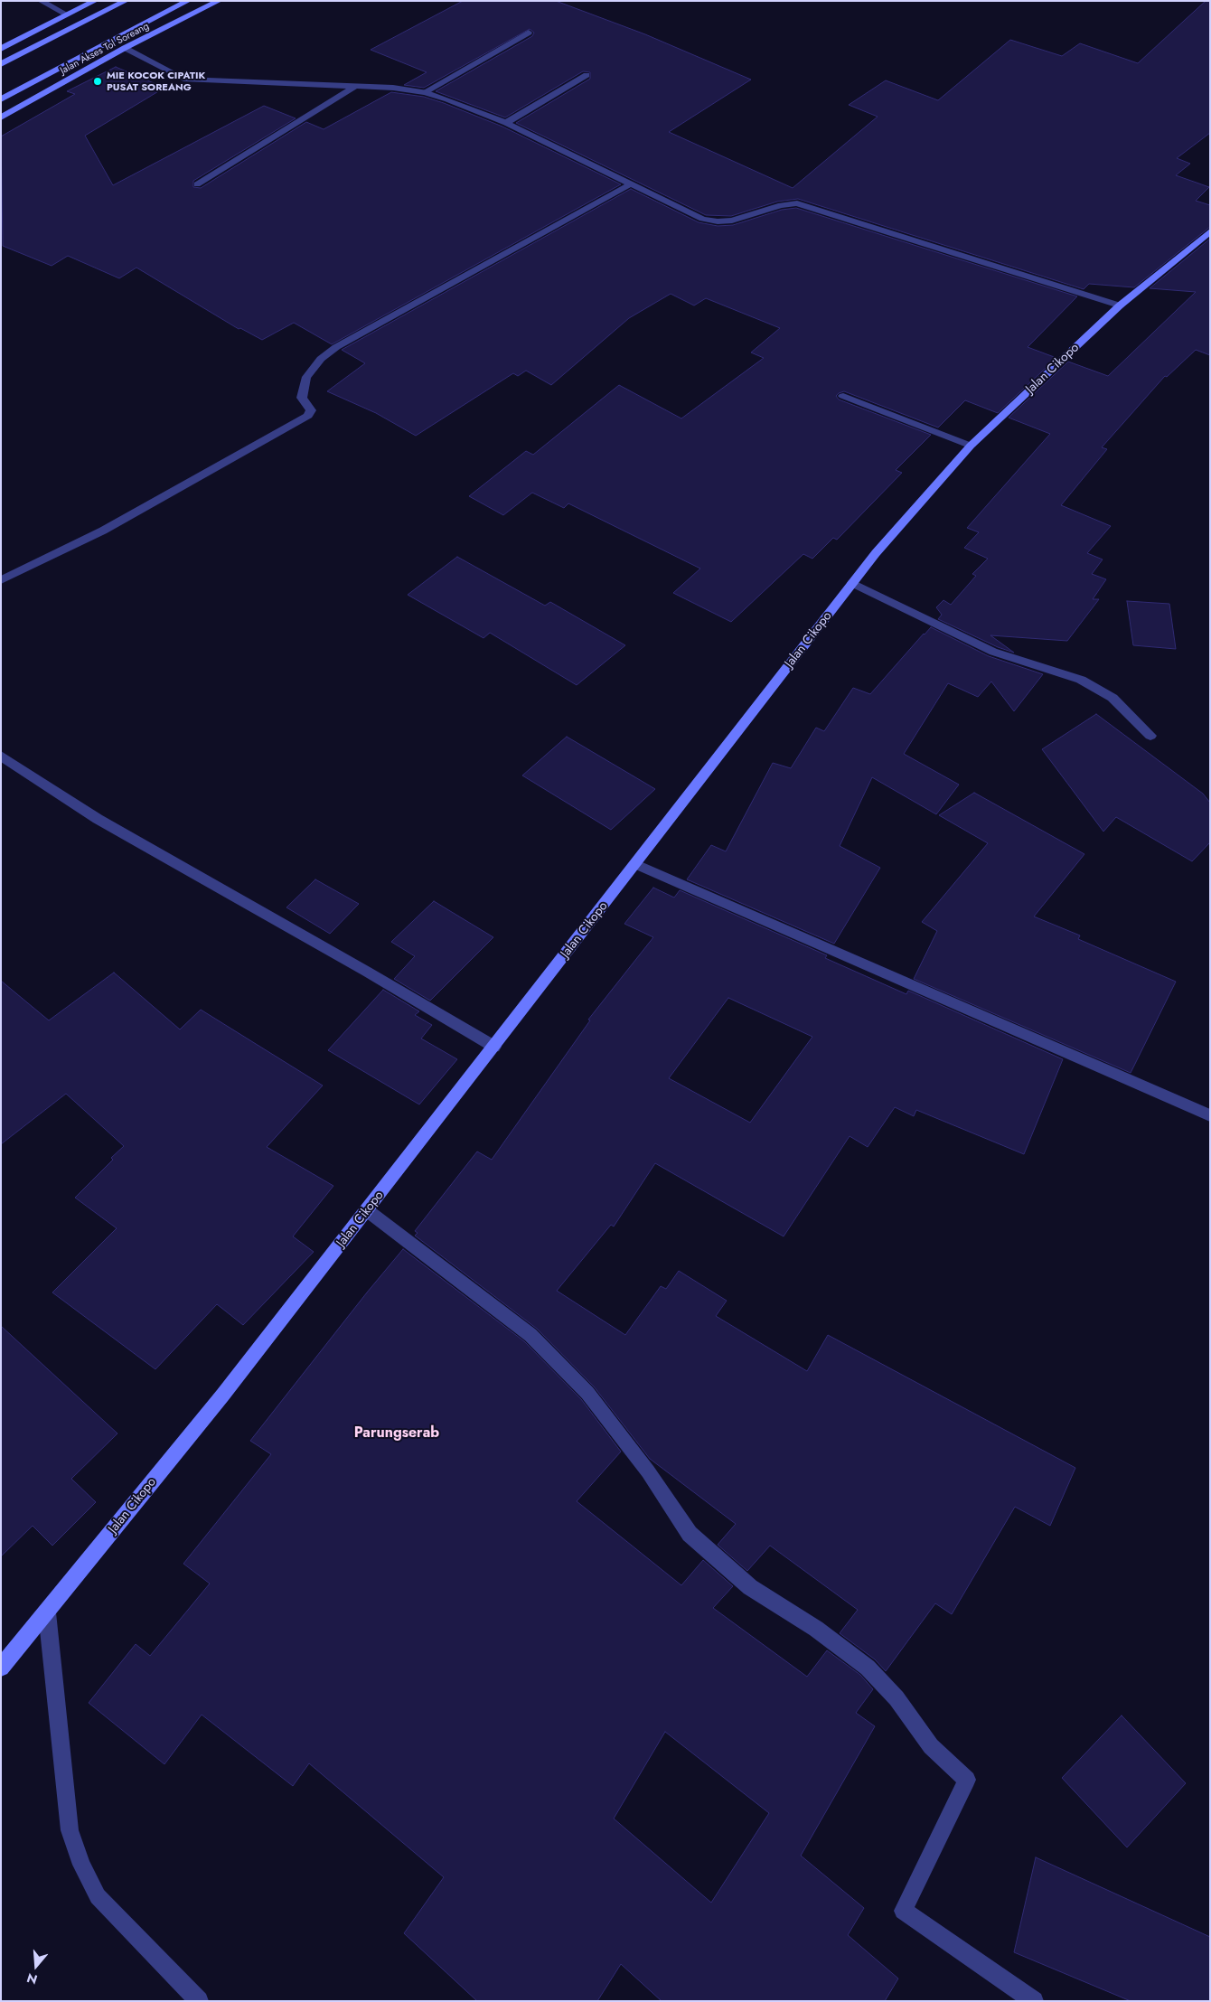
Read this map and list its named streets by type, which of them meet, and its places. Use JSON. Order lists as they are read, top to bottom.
{
  "streets": {
    "street": ["Jalan Akses Tol Soreang", "Jalan Cikopo"]
  },
  "districts": ["Parungserab"],
  "places": ["MIE KOCOK CIPATIK PUSAT SOREANG"],
  "north": "bottom"
}
